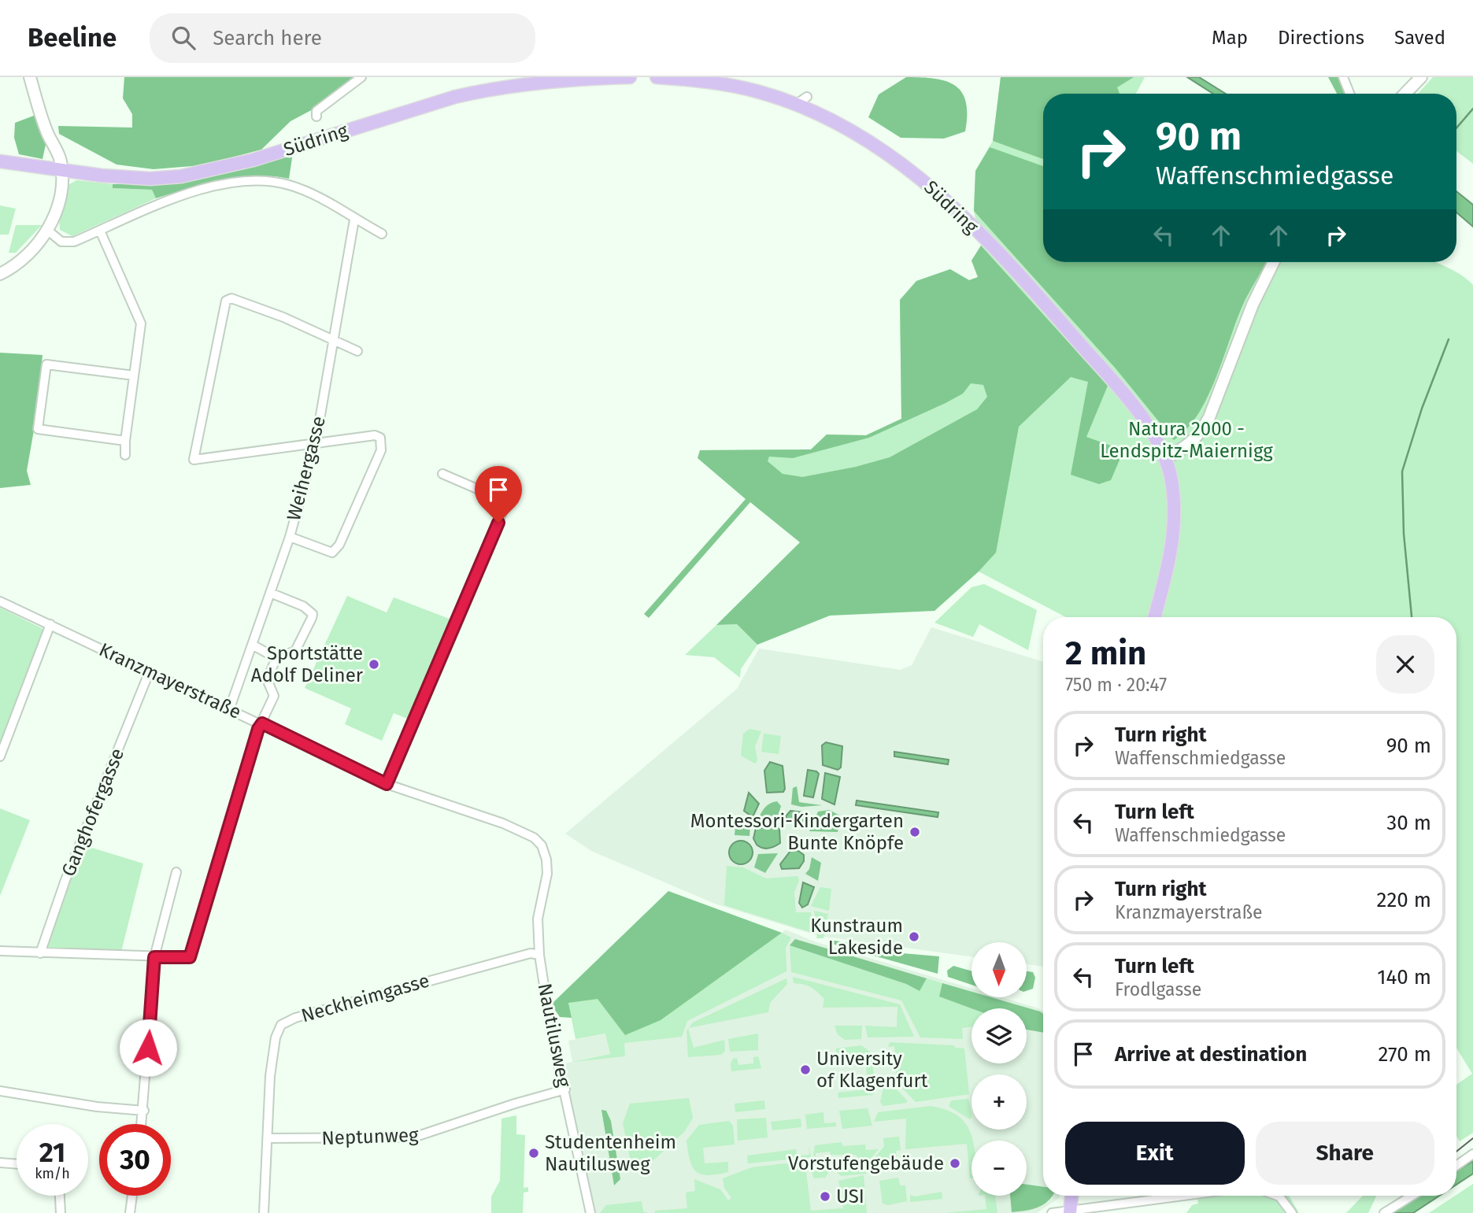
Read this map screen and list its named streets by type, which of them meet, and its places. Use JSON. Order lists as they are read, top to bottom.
{
  "streets": {
    "main road": ["Südring"],
    "street": [
      "Weihergasse",
      "Kranzmayerstraße",
      "Ganghofergasse",
      "Neckheimgasse",
      "Nautilusweg",
      "Neptunweg"
    ]
  },
  "crossings": [
    ["Weihergasse", "Kranzmayerstraße"],
    ["Kranzmayerstraße", "Ganghofergasse"],
    ["Kranzmayerstraße", "Nautilusweg"],
    ["Neckheimgasse", "Nautilusweg"],
    ["Neckheimgasse", "Neptunweg"],
    ["Nautilusweg", "Neptunweg"]
  ],
  "parks": ["Natura 2000 - Lendspitz-Maiernigg"],
  "places": [
    "Sportstätte Adolf Deliner",
    "Montessori-Kindergarten Bunte Knöpfe",
    "Kunstraum Lakeside",
    "University of Klagenfurt",
    "Studentenheim Nautilusweg",
    "Vorstufengebäude",
    "USI"
  ],
  "north": "bottom",
  "page": {
    "header": "Beeline",
    "search": "Search here",
    "nav": ["Map", "Directions", "Saved"],
    "turn": ["90 m", "Waffenschmiedgasse"],
    "heading": ["2 min", "750 m · 20:47"],
    "list": [
      {
        "name": "Turn right",
        "note": "Waffenschmiedgasse",
        "value": "90 m"
      },
      {
        "name": "Turn left",
        "note": "Waffenschmiedgasse",
        "value": "30 m"
      },
      {
        "name": "Turn right",
        "note": "Kranzmayerstraße",
        "value": "220 m"
      },
      {
        "name": "Turn left",
        "note": "Frodlgasse",
        "value": "140 m"
      },
      {
        "name": "Arrive at destination",
        "value": "270 m"
      }
    ],
    "map_buttons": ["+", "−"],
    "buttons": ["Exit", "Share"],
    "speed": "21 km/h",
    "limit": "30"
  }
}
